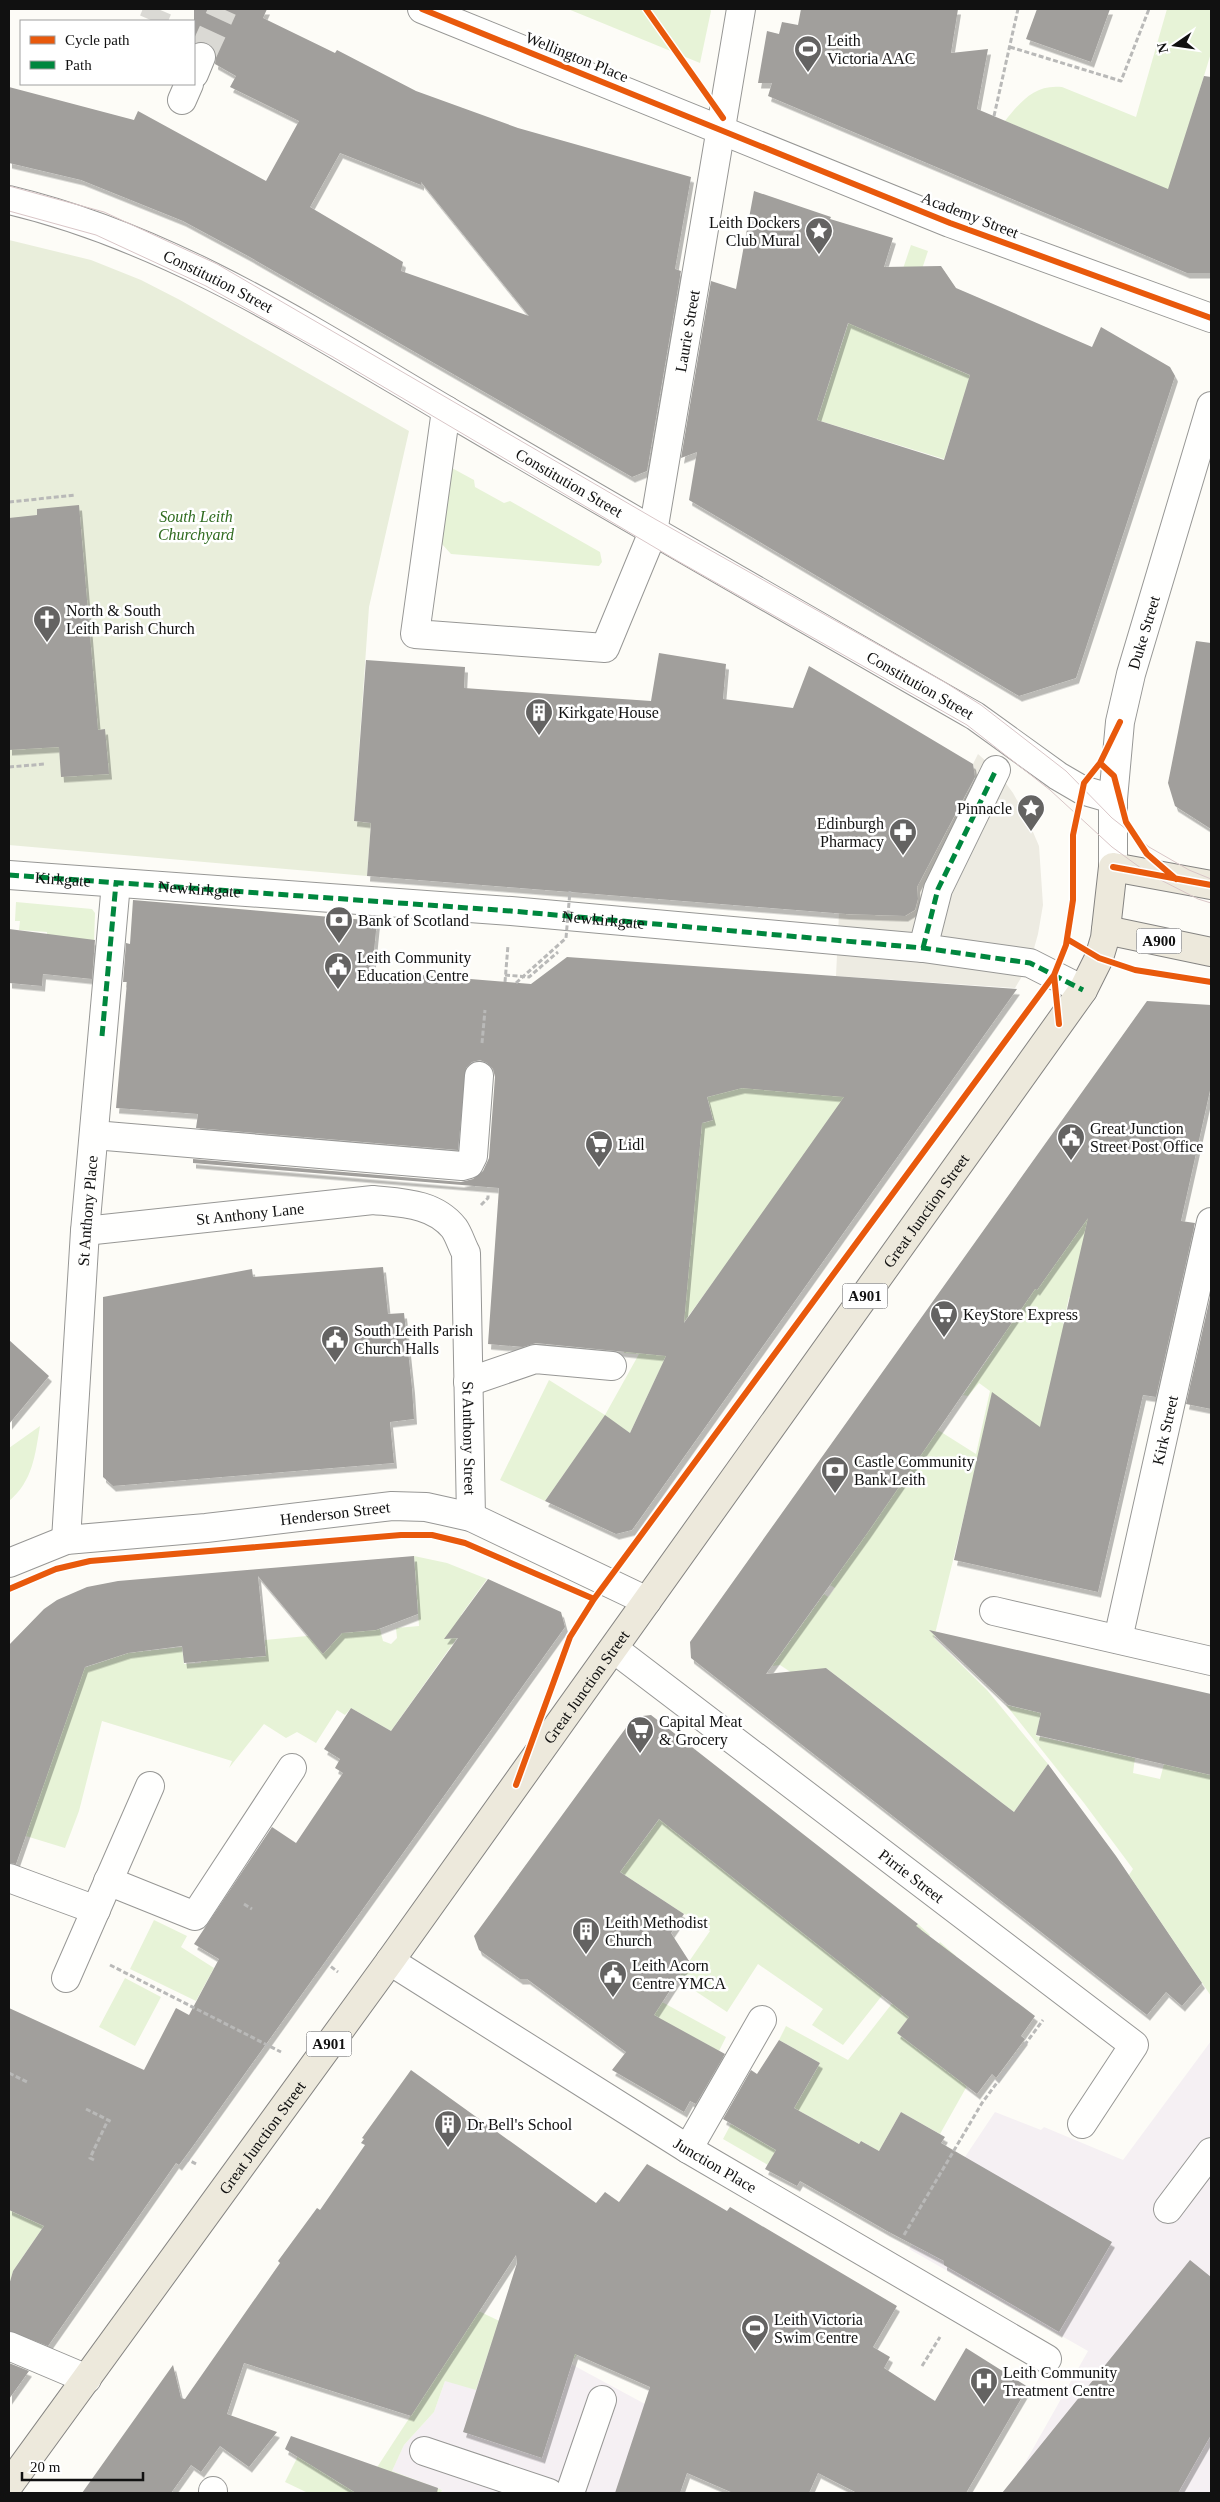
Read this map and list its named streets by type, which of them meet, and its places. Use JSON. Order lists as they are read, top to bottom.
{
  "streets": {
    "main road": ["A900", "Great Junction Street", "A901"],
    "street": [
      "Wellington Place",
      "Academy Street",
      "Constitution Street",
      "Laurie Street",
      "Duke Street",
      "Kirkgate",
      "Newkirkgate",
      "St Anthony Place",
      "St Anthony Lane",
      "Kirk Street",
      "St Anthony Street",
      "Henderson Street",
      "Pirrie Street",
      "Junction Place"
    ]
  },
  "crossings": [
    ["Wellington Place", "Academy Street"],
    ["Wellington Place", "Laurie Street"],
    ["Academy Street", "Laurie Street"],
    ["Constitution Street", "Laurie Street"],
    ["Constitution Street", "Duke Street"],
    ["Duke Street", "Great Junction Street"],
    ["Kirkgate", "Newkirkgate"],
    ["Kirkgate", "St Anthony Place"],
    ["Newkirkgate", "St Anthony Place"],
    ["Newkirkgate", "Great Junction Street"],
    ["A900", "Great Junction Street"],
    ["St Anthony Place", "St Anthony Lane"],
    ["St Anthony Place", "Henderson Street"],
    ["Great Junction Street", "Henderson Street"],
    ["Great Junction Street", "Pirrie Street"],
    ["Great Junction Street", "Junction Place"],
    ["St Anthony Lane", "St Anthony Street"],
    ["St Anthony Street", "Henderson Street"]
  ],
  "parks": ["South Leith Churchyard"],
  "places": {
    "sports": ["Leith Victoria AAC", "Leith Victoria Swim Centre"],
    "place": ["Leith Dockers Club Mural", "Pinnacle"],
    "church": ["North & South Leith Parish Church"],
    "building": ["Kirkgate House", "Leith Methodist Church", "Dr Bell's School"],
    "pharmacy": ["Edinburgh Pharmacy"],
    "bank": ["Bank of Scotland", "Castle Community Bank Leith"],
    "public building": [
      "Leith Community Education Centre",
      "Great Junction Street Post Office",
      "South Leith Parish Church Halls",
      "Leith Acorn Centre YMCA"
    ],
    "supermarket": ["Lidl", "KeyStore Express", "Capital Meat & Grocery"],
    "hospital": ["Leith Community Treatment Centre"]
  },
  "legend": ["Cycle path", "Path"],
  "scale_bar": "20 m",
  "north": "left"
}
